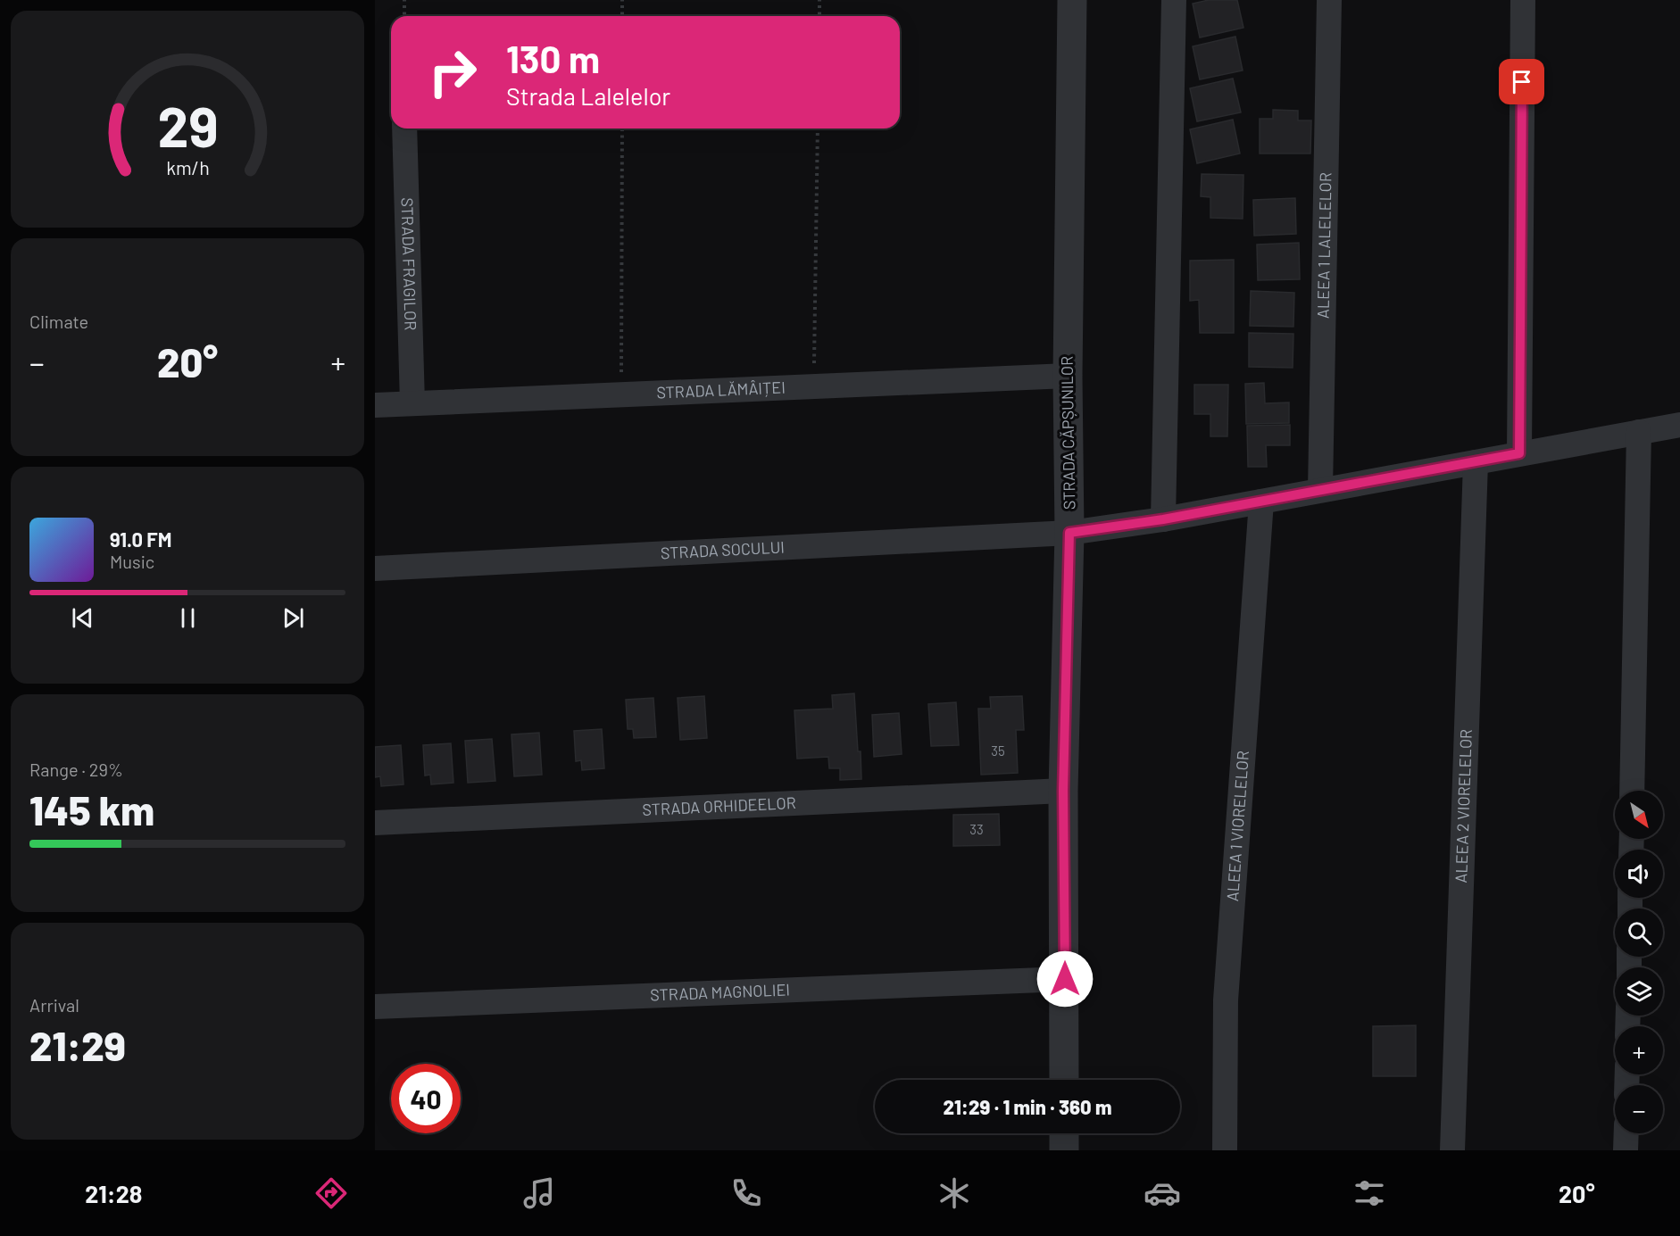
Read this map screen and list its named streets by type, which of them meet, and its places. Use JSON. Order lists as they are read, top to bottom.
{
  "streets": {
    "street": [
      "ALEEA 1 LALELELOR",
      "STRADA FRAGILOR",
      "STRADA LĂMÂIȚEI",
      "STRADA CĂPȘUNILOR",
      "STRADA SOCULUI",
      "ALEEA 2 VIORELELOR",
      "STRADA ORHIDEELOR",
      "ALEEA 1 VIORELELOR",
      "STRADA MAGNOLIEI"
    ]
  },
  "crossings": [
    ["ALEEA 1 LALELELOR", "STRADA SOCULUI"],
    ["STRADA FRAGILOR", "STRADA LĂMÂIȚEI"],
    ["STRADA LĂMÂIȚEI", "STRADA CĂPȘUNILOR"],
    ["STRADA CĂPȘUNILOR", "STRADA SOCULUI"],
    ["STRADA CĂPȘUNILOR", "STRADA ORHIDEELOR"],
    ["STRADA CĂPȘUNILOR", "STRADA MAGNOLIEI"],
    ["STRADA SOCULUI", "ALEEA 2 VIORELELOR"],
    ["STRADA SOCULUI", "ALEEA 1 VIORELELOR"]
  ],
  "house_numbers": ["35", "33"],
  "north": "bottom right",
  "page": {
    "turn": ["130 m", "Strada Lalelelor"],
    "tile": [
      "Climate",
      ["Range · 29%", "145 km"],
      ["Arrival", "21:29"]
    ],
    "heat": ["−", "20°", "+"],
    "song": ["91.0 FM", "Music"],
    "map_buttons": ["+", "−"],
    "limit": "40",
    "trip": "21:29 · 1 min · 360 m",
    "tabs": ["21:28", "20°"],
    "gauge": ["29", "km/h"]
  }
}
